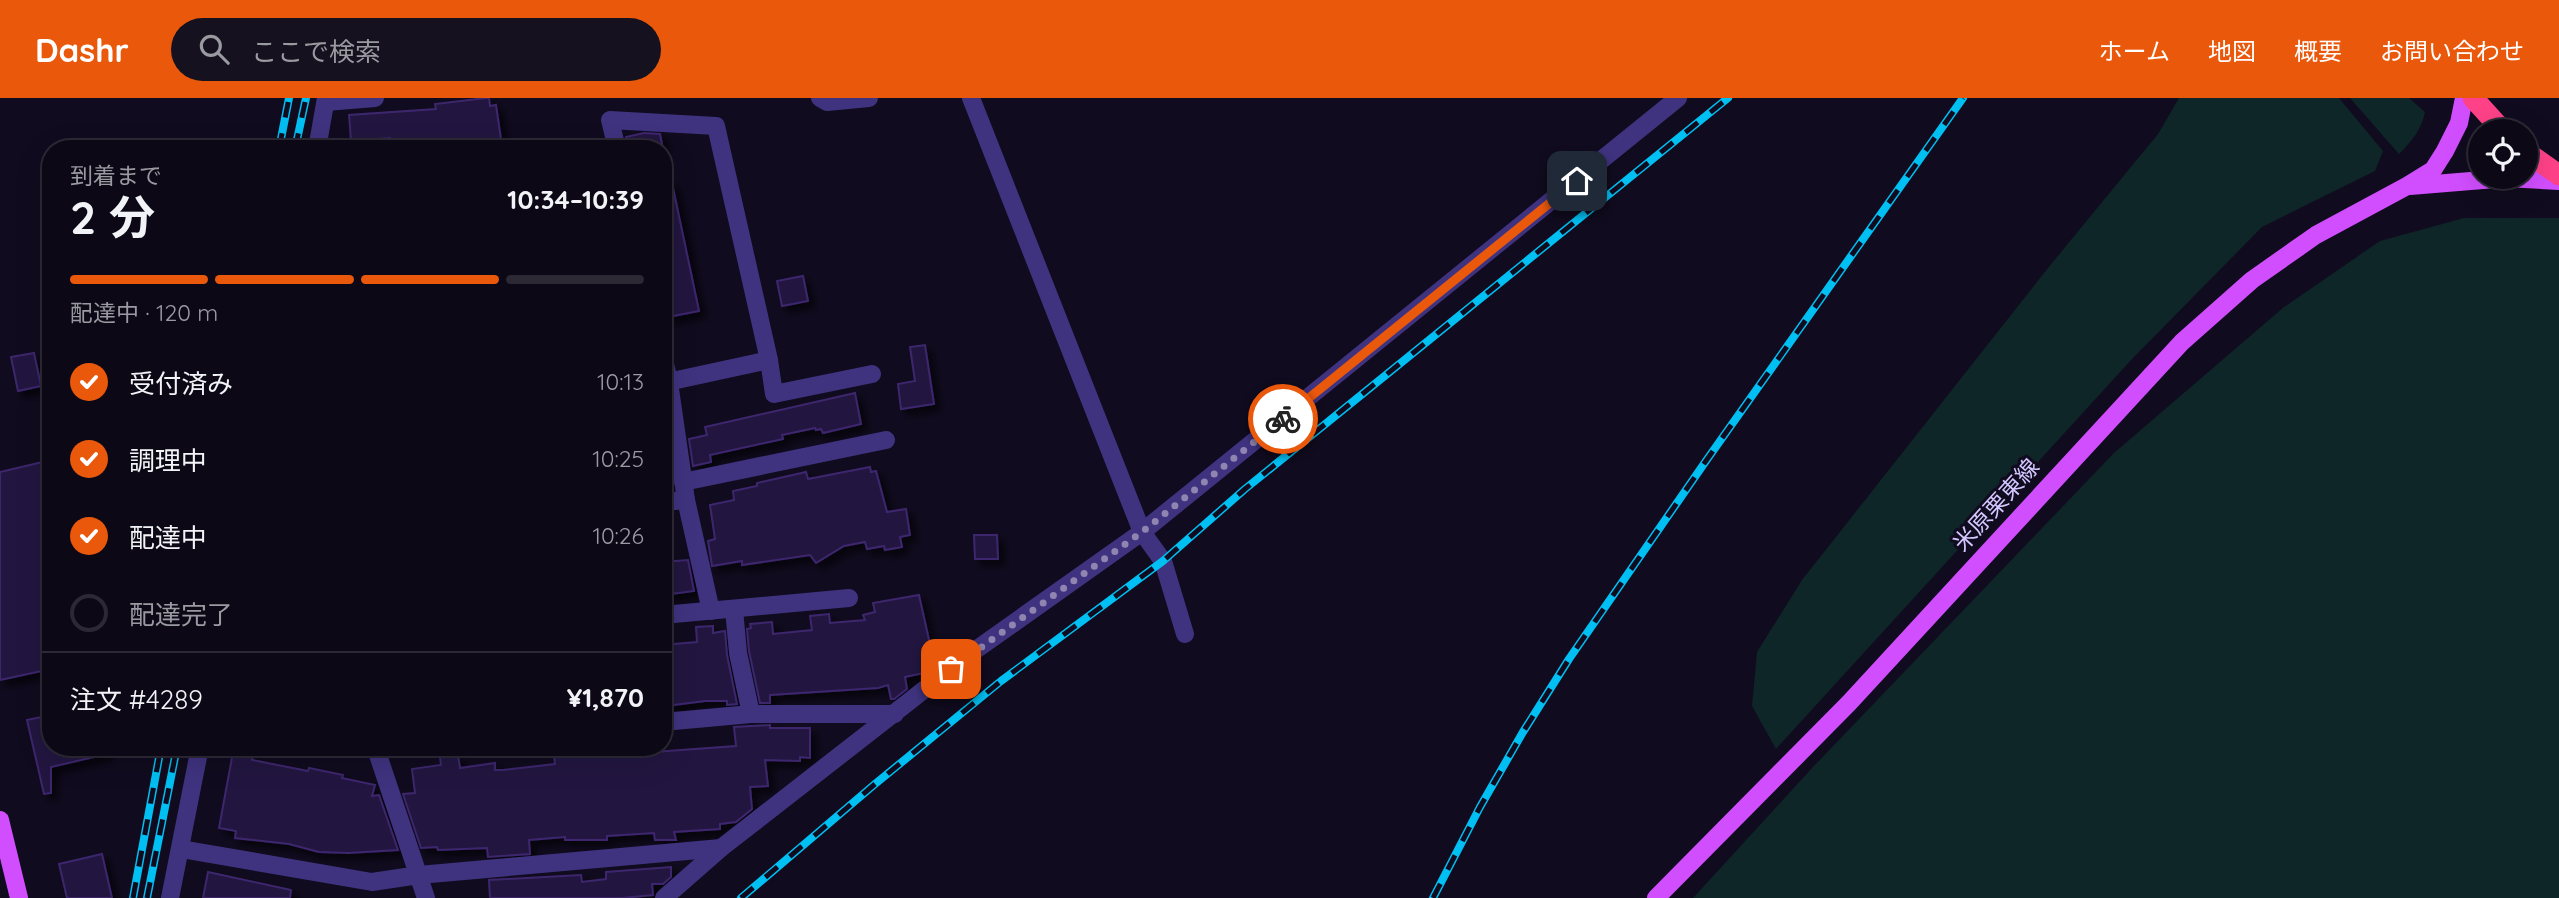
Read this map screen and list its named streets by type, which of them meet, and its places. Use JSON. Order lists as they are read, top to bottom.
{
  "streets": {
    "main road": ["米原栗東線"]
  },
  "page": {
    "header": "Dashr",
    "search": "ここで検索",
    "nav": [
      "ホーム",
      "地図",
      "概要",
      "お問い合わせ"
    ],
    "heading": ["2 分", "到着まで", "10:34–10:39"],
    "panel": ["注文 #4289", "¥1,870"],
    "bar": "配達中 · 120 m",
    "list": [
      ["受付済み", "10:13"],
      ["調理中", "10:25"],
      ["配達中", "10:26"],
      "配達完了"
    ]
  }
}
